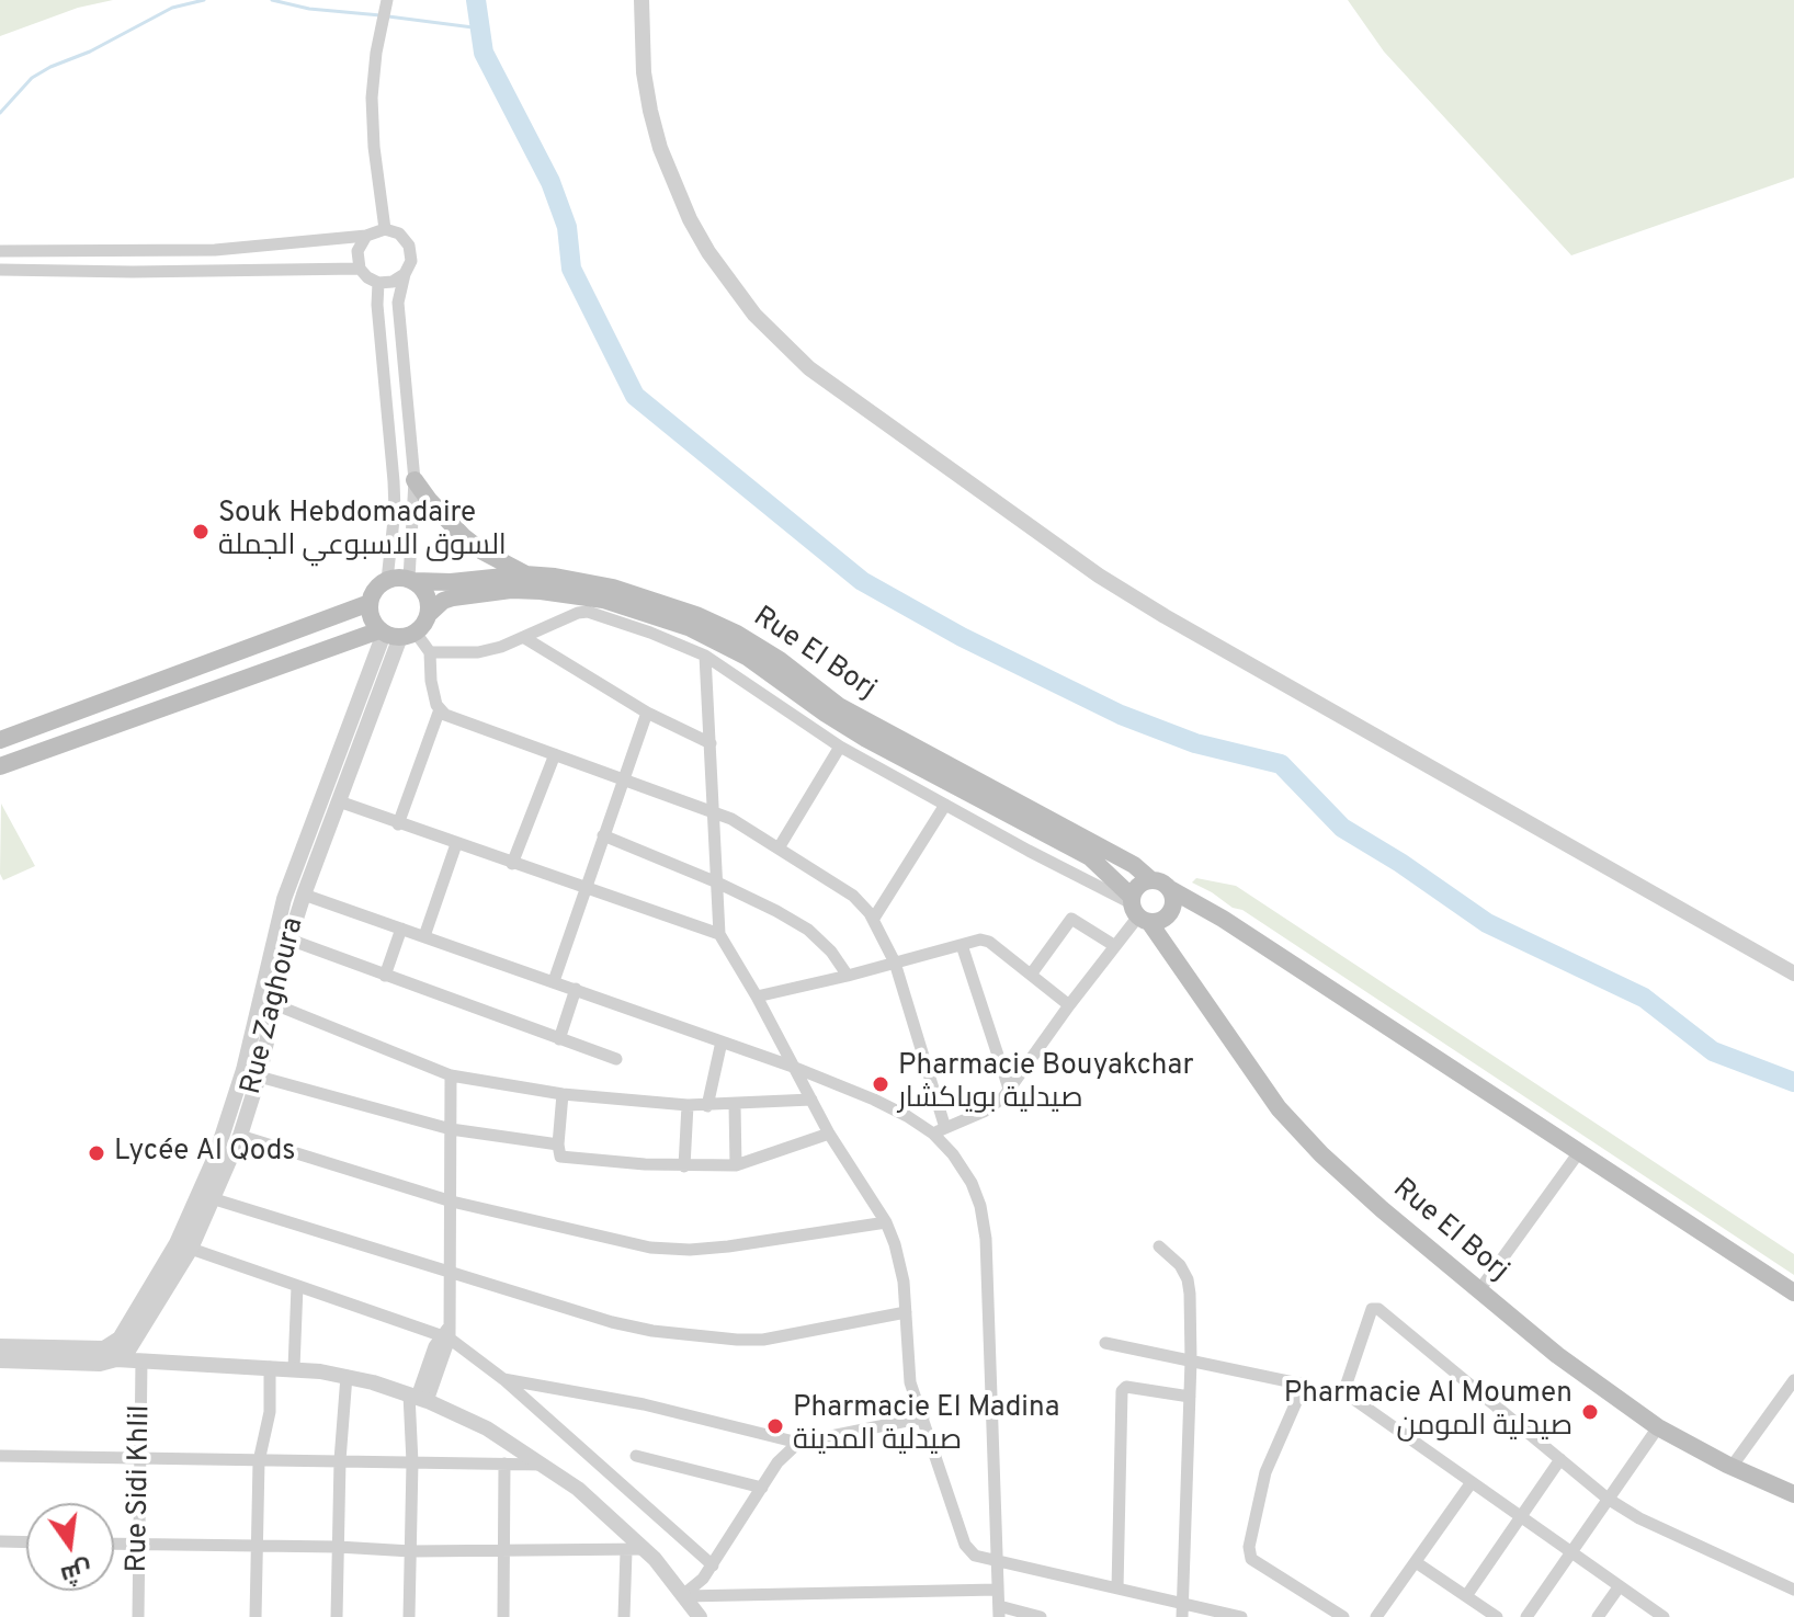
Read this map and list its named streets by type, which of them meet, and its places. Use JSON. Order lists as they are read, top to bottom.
{
  "streets": {
    "main road": ["Rue El Borj"],
    "street": ["Rue Zaghoura", "Rue Sidi Khlil"]
  },
  "crossings": [
    ["Rue El Borj", "Rue Zaghoura"]
  ],
  "places": [
    "Souk Hebdomadaire السوق الاسبوعي الجملة",
    "Pharmacie Bouyakchar صيدلية بوياكشار",
    "Lycée Al Qods",
    "Pharmacie Al Moumen صيدلية المومن",
    "Pharmacie El Madina صيدلية المدينة"
  ],
  "north": "bottom"
}
